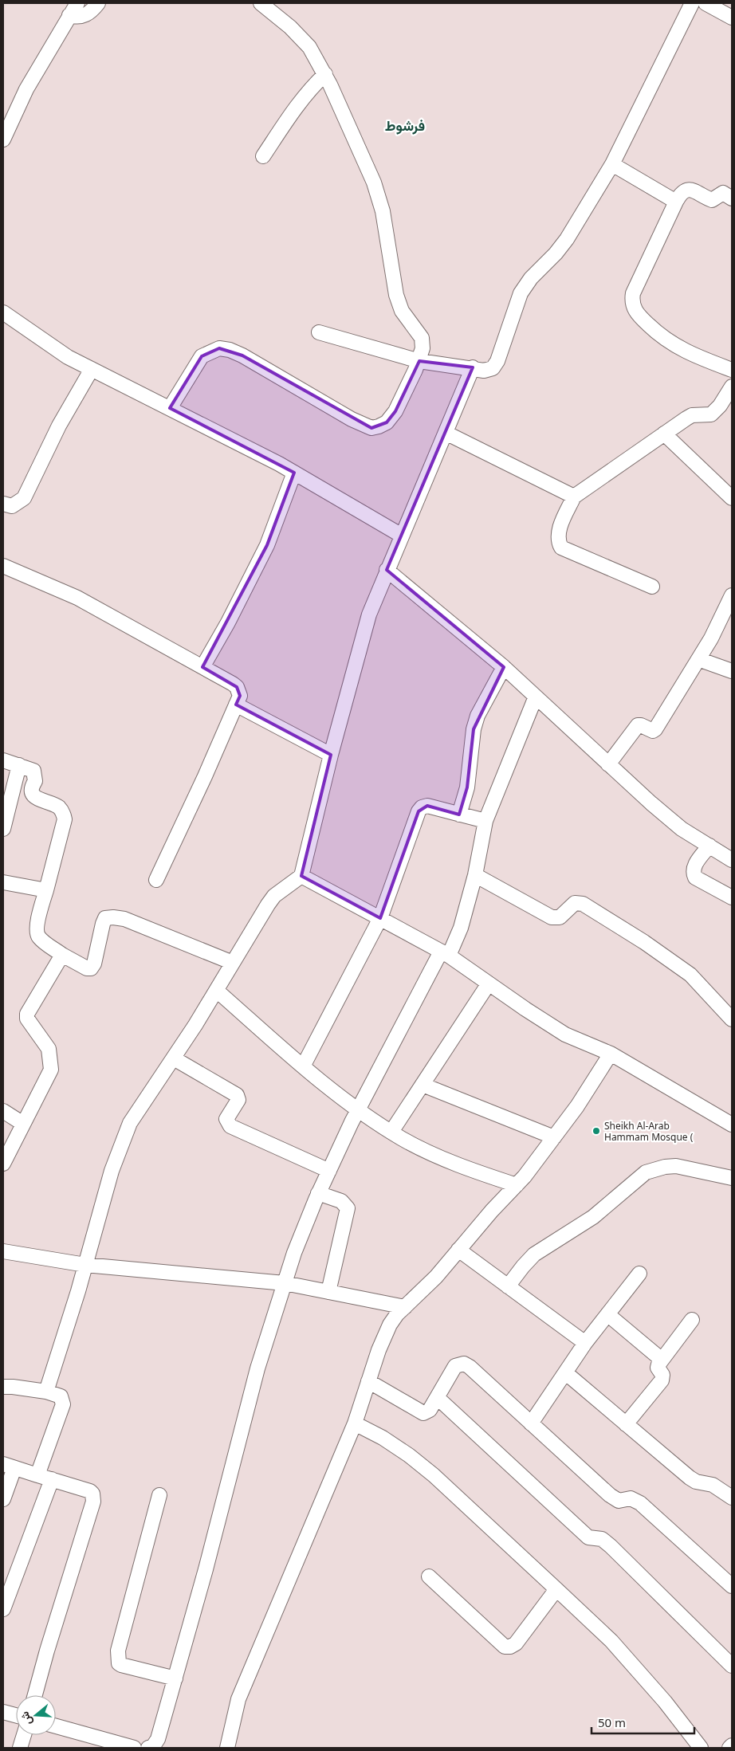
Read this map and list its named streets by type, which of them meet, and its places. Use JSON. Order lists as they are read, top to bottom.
{
  "districts": ["فرشوط"],
  "places": ["Sheikh Al-Arab Hammam Mosque ("],
  "scale_bar": "50 m",
  "north": "left"
}
